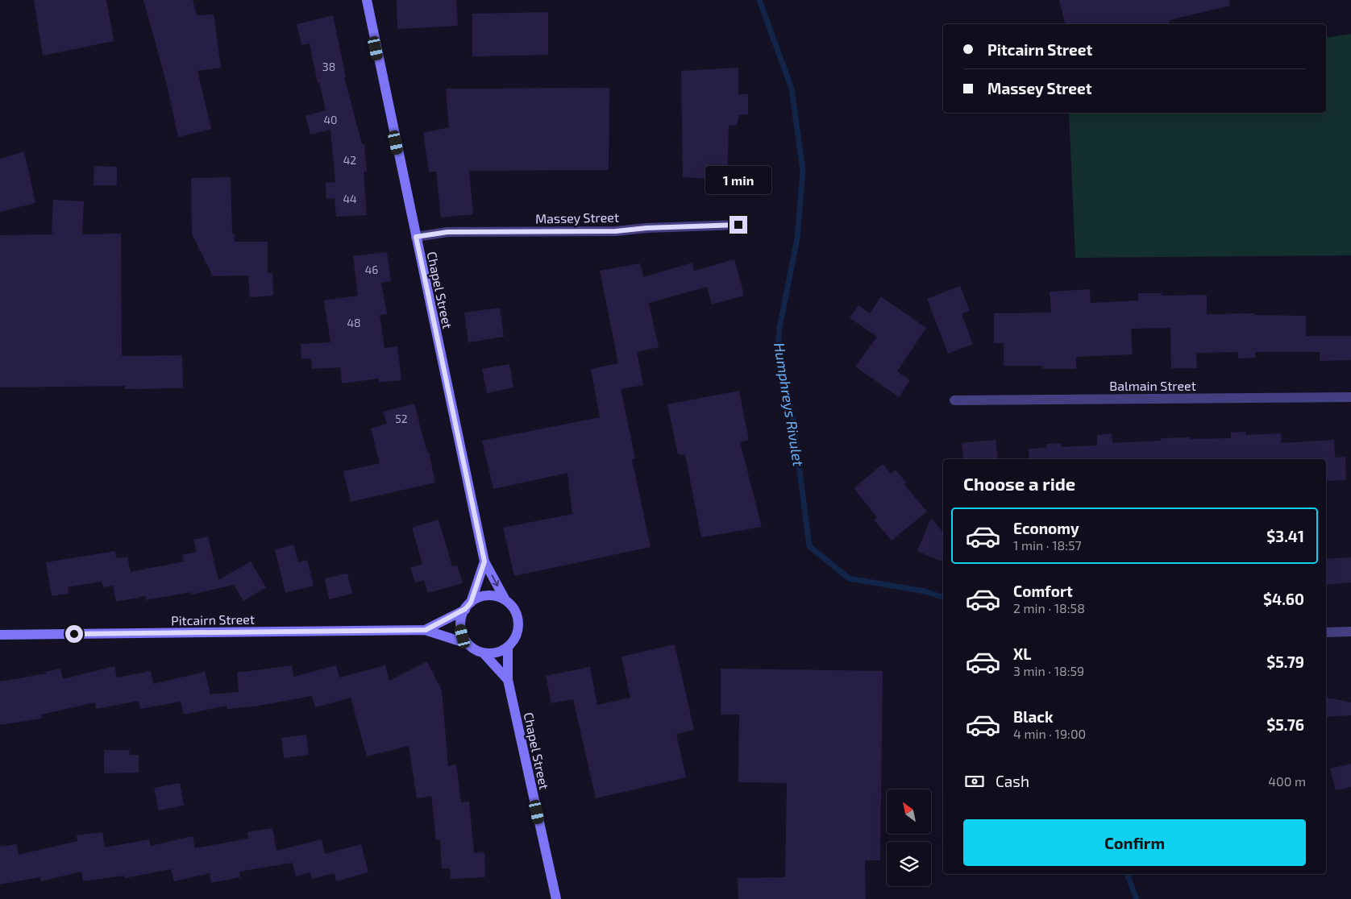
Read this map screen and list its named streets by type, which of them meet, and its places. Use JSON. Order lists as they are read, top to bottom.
{
  "streets": {
    "street": [
      "Massey Street",
      "Chapel Street",
      "Balmain Street",
      "Pitcairn Street"
    ]
  },
  "crossings": [
    ["Massey Street", "Chapel Street"],
    ["Chapel Street", "Pitcairn Street"]
  ],
  "water": ["Humphreys Rivulet"],
  "house_numbers": [
    "38",
    "40",
    "42",
    "44",
    "46",
    "48",
    "52"
  ],
  "north": "top left",
  "page": {
    "banner": ["Pitcairn Street", "Massey Street"],
    "bubble": "1 min",
    "heading": "Choose a ride",
    "list": [
      {
        "name": "Economy",
        "note": "1 min · 18:57",
        "value": "$3.41"
      },
      {
        "name": "Comfort",
        "note": "2 min · 18:58",
        "value": "$4.60"
      },
      {
        "name": "XL",
        "note": "3 min · 18:59",
        "value": "$5.79"
      },
      {
        "name": "Black",
        "note": "4 min · 19:00",
        "value": "$5.76"
      }
    ],
    "pay": ["Cash", "400 m"],
    "buttons": "Confirm"
  }
}
